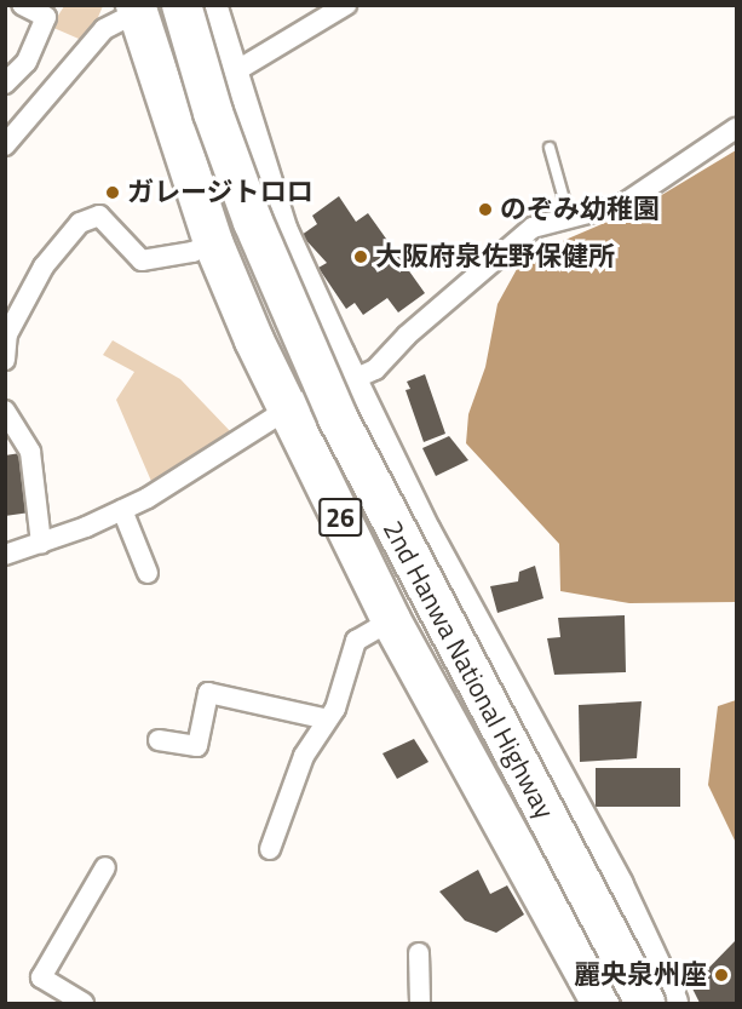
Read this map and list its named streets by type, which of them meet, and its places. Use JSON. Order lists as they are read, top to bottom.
{
  "streets": {
    "highway": ["26", "2nd Hanwa National Highway"]
  },
  "crossings": [
    ["26", "2nd Hanwa National Highway"]
  ],
  "places": [
    "ガレージトロロ",
    "のぞみ幼稚園",
    "大阪府泉佐野保健所",
    "麗央泉州座"
  ]
}
